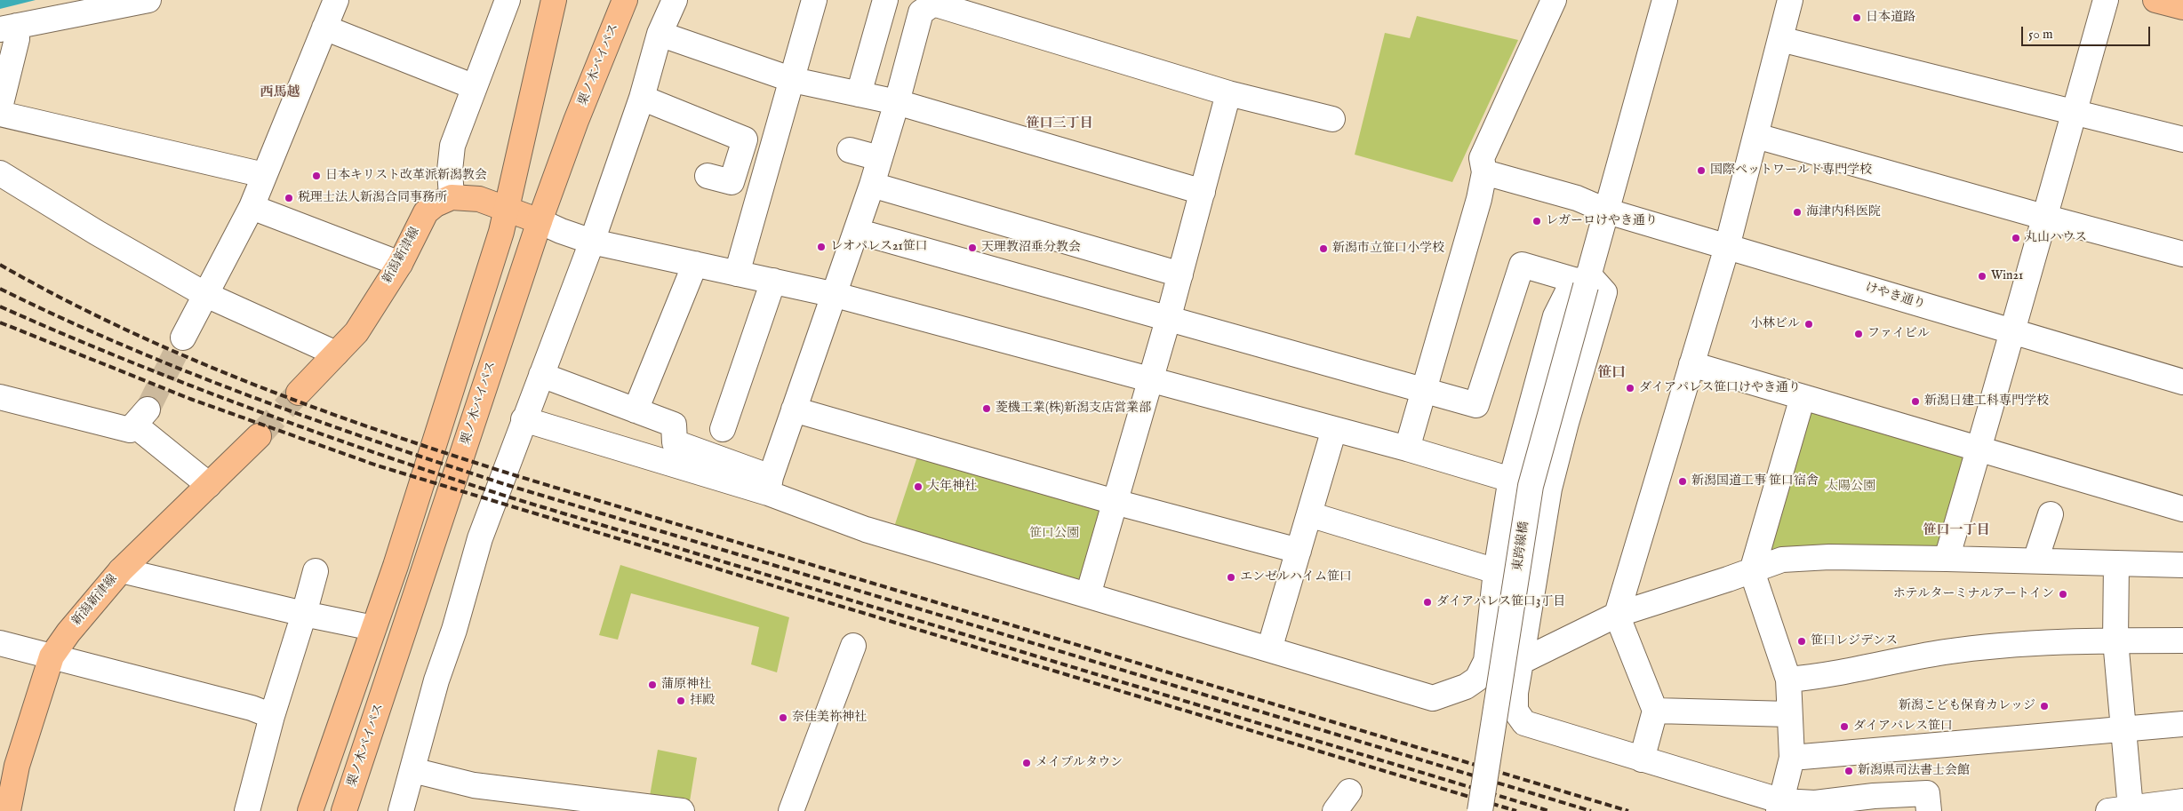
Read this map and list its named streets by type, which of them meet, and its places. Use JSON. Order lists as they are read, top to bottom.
{
  "streets": {
    "main road": ["栗ノ木バイパス", "新潟新津線"],
    "street": ["けやき通り", "東跨線橋"]
  },
  "crossings": [
    ["けやき通り", "東跨線橋"]
  ],
  "districts": [
    "西馬越",
    "笹口三丁目",
    "笹口",
    "笹口一丁目"
  ],
  "parks": ["太陽公園", "笹口公園"],
  "places": [
    "日本道路",
    "国際ペットワールド専門学校",
    "日本キリスト改革派新潟教会",
    "税理士法人新潟合同事務所",
    "海津内科医院",
    "レガーロけやき通り",
    "丸山ハウス",
    "レオパレス21笹口",
    "天理教沼垂分教会",
    "新潟市立笹口小学校",
    "Win21",
    "小林ビル",
    "ファイビル",
    "ダイアパレス笹口けやき通り",
    "新潟日建工科専門学校",
    "菱機工業(株)新潟支店営業部",
    "新潟国道工事 笹口宿舎",
    "大年神社",
    "エンゼルハイム笹口",
    "ホテルターミナルアートイン",
    "ダイアパレス笹口3丁目",
    "笹口レジデンス",
    "蒲原神社",
    "拝殿",
    "新潟こども保育カレッジ",
    "奈佳美祢神社",
    "ダイアパレス笹口",
    "メイプルタウン",
    "新潟県司法書士会館"
  ],
  "scale_bar": "50 m"
}
